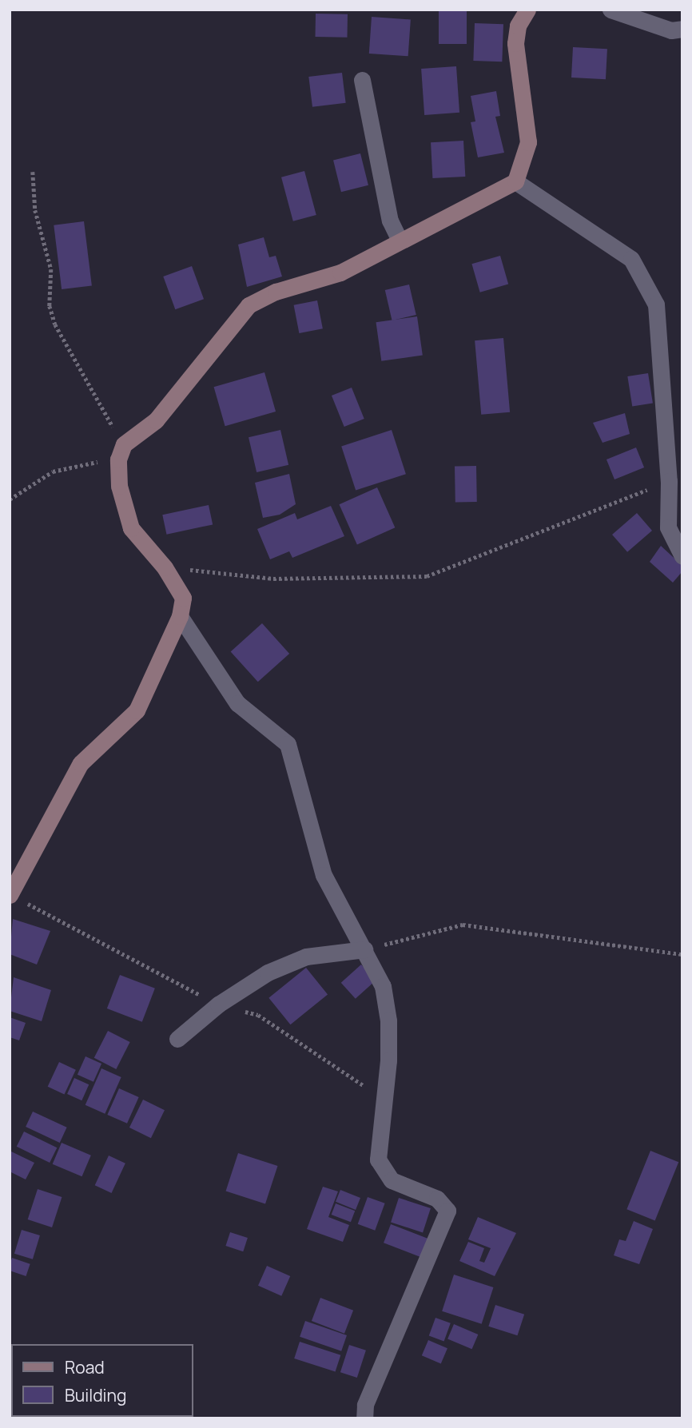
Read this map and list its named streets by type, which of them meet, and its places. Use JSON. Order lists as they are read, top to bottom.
{
  "legend": ["Road", "Building"]
}
